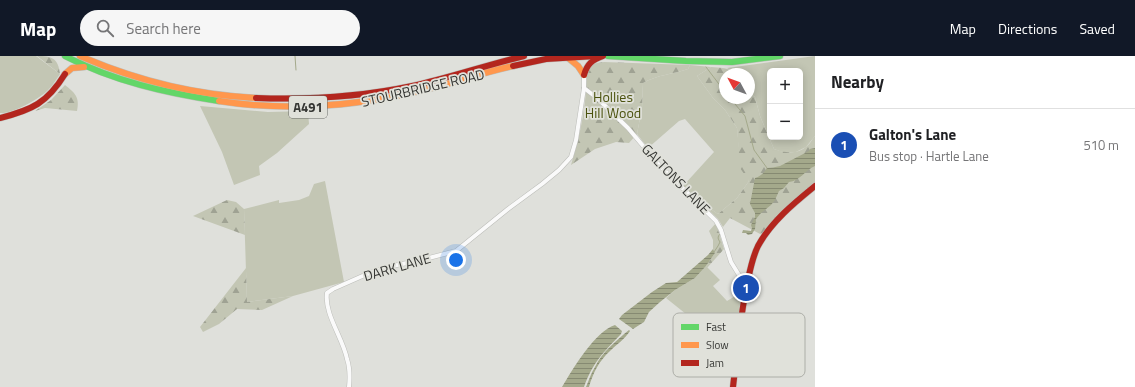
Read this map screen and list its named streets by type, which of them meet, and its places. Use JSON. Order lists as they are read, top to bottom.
{
  "streets": {
    "main road": ["STOURBRIDGE ROAD", "A491"],
    "street": ["GALTONS LANE", "DARK LANE"]
  },
  "crossings": [
    ["GALTONS LANE", "DARK LANE"]
  ],
  "parks": ["Hollies Hill Wood"],
  "legend": ["Fast", "Slow", "Jam"],
  "north": "top left",
  "page": {
    "header": "Map",
    "search": "Search here",
    "nav": ["Map", "Directions", "Saved"],
    "heading": "Nearby",
    "map_buttons": ["+", "−"],
    "list": [
      {
        "mark": "1",
        "name": "Galton's Lane",
        "note": "Bus stop · Hartle Lane",
        "value": "510 m"
      }
    ],
    "pins": "1"
  }
}
